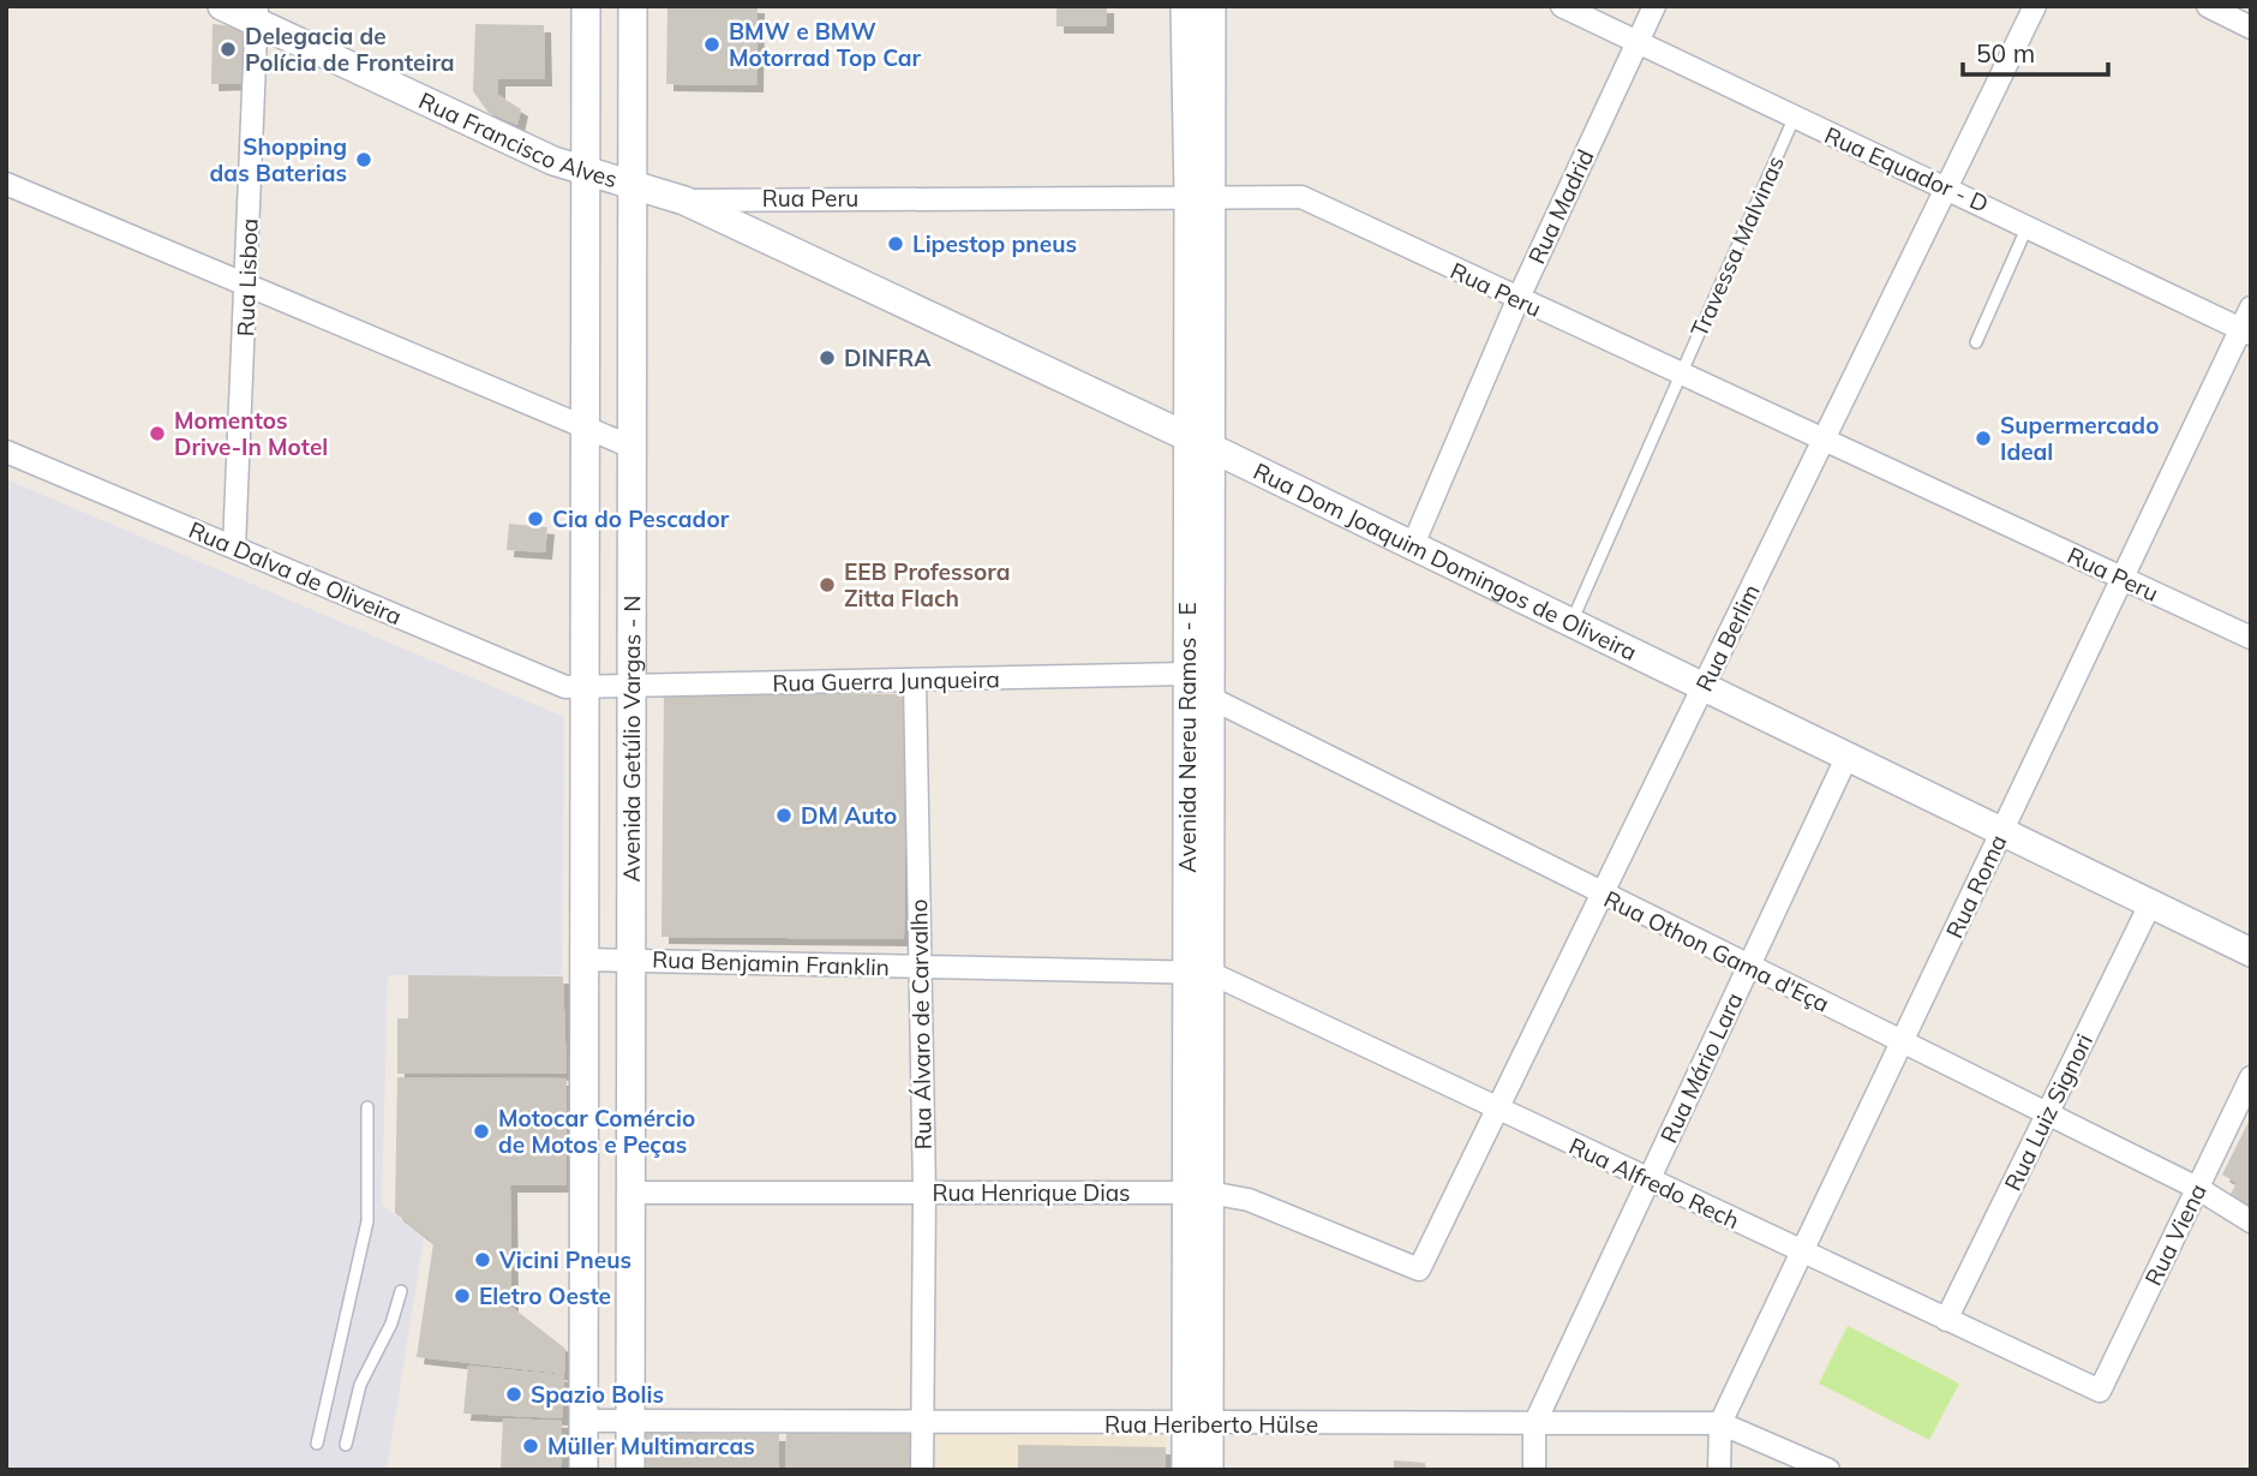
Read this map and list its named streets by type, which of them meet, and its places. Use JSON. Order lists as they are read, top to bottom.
{
  "streets": {
    "street": [
      "Rua Francisco Alves",
      "Rua Equador - D",
      "Rua Peru",
      "Rua Madrid",
      "Rua Lisboa",
      "Rua Dom Joaquim Domingos de Oliveira",
      "Rua Dalva de Oliveira",
      "Rua Berlim",
      "Rua Guerra Junqueira",
      "Avenida Getúlio Vargas - N",
      "Avenida Nereu Ramos - E",
      "Rua Roma",
      "Rua Othon Gama d'Eça",
      "Rua Benjamin Franklin",
      "Rua Álvaro de Carvalho",
      "Rua Mário Lara",
      "Rua Luiz Signori",
      "Rua Alfredo Rech",
      "Rua Henrique Dias",
      "Rua Viena",
      "Rua Heriberto Hülse"
    ],
    "lane": ["Travessa Malvinas"]
  },
  "crossings": [
    ["Rua Francisco Alves", "Rua Lisboa"],
    ["Rua Francisco Alves", "Rua Dom Joaquim Domingos de Oliveira"],
    ["Rua Francisco Alves", "Avenida Getúlio Vargas - N"],
    ["Rua Equador - D", "Rua Madrid"],
    ["Rua Equador - D", "Travessa Malvinas"],
    ["Rua Equador - D", "Rua Berlim"],
    ["Rua Equador - D", "Rua Roma"],
    ["Rua Peru", "Rua Madrid"],
    ["Rua Peru", "Travessa Malvinas"],
    ["Rua Peru", "Rua Dom Joaquim Domingos de Oliveira"],
    ["Rua Peru", "Rua Berlim"],
    ["Rua Peru", "Avenida Nereu Ramos - E"],
    ["Rua Peru", "Rua Roma"],
    ["Rua Madrid", "Rua Dom Joaquim Domingos de Oliveira"],
    ["Travessa Malvinas", "Rua Dom Joaquim Domingos de Oliveira"],
    ["Rua Lisboa", "Rua Dalva de Oliveira"],
    ["Rua Dom Joaquim Domingos de Oliveira", "Rua Berlim"],
    ["Rua Dom Joaquim Domingos de Oliveira", "Avenida Getúlio Vargas - N"],
    ["Rua Dom Joaquim Domingos de Oliveira", "Avenida Nereu Ramos - E"],
    ["Rua Dom Joaquim Domingos de Oliveira", "Rua Roma"],
    ["Rua Dom Joaquim Domingos de Oliveira", "Rua Mário Lara"],
    ["Rua Dom Joaquim Domingos de Oliveira", "Rua Luiz Signori"],
    ["Rua Dalva de Oliveira", "Rua Guerra Junqueira"],
    ["Rua Dalva de Oliveira", "Avenida Getúlio Vargas - N"],
    ["Rua Berlim", "Rua Othon Gama d'Eça"],
    ["Rua Berlim", "Rua Alfredo Rech"],
    ["Rua Berlim", "Rua Henrique Dias"],
    ["Rua Guerra Junqueira", "Avenida Getúlio Vargas - N"],
    ["Rua Guerra Junqueira", "Avenida Nereu Ramos - E"],
    ["Rua Guerra Junqueira", "Rua Othon Gama d'Eça"],
    ["Rua Guerra Junqueira", "Rua Álvaro de Carvalho"],
    ["Avenida Getúlio Vargas - N", "Rua Benjamin Franklin"],
    ["Avenida Getúlio Vargas - N", "Rua Henrique Dias"],
    ["Avenida Getúlio Vargas - N", "Rua Heriberto Hülse"],
    ["Avenida Nereu Ramos - E", "Rua Othon Gama d'Eça"],
    ["Avenida Nereu Ramos - E", "Rua Benjamin Franklin"],
    ["Avenida Nereu Ramos - E", "Rua Alfredo Rech"],
    ["Avenida Nereu Ramos - E", "Rua Henrique Dias"],
    ["Avenida Nereu Ramos - E", "Rua Heriberto Hülse"],
    ["Rua Roma", "Rua Othon Gama d'Eça"],
    ["Rua Roma", "Rua Alfredo Rech"],
    ["Rua Roma", "Rua Heriberto Hülse"],
    ["Rua Othon Gama d'Eça", "Rua Mário Lara"],
    ["Rua Othon Gama d'Eça", "Rua Luiz Signori"],
    ["Rua Othon Gama d'Eça", "Rua Viena"],
    ["Rua Benjamin Franklin", "Rua Álvaro de Carvalho"],
    ["Rua Benjamin Franklin", "Rua Alfredo Rech"],
    ["Rua Álvaro de Carvalho", "Rua Henrique Dias"],
    ["Rua Álvaro de Carvalho", "Rua Heriberto Hülse"],
    ["Rua Mário Lara", "Rua Alfredo Rech"],
    ["Rua Mário Lara", "Rua Heriberto Hülse"],
    ["Rua Luiz Signori", "Rua Alfredo Rech"],
    ["Rua Alfredo Rech", "Rua Viena"]
  ],
  "places": [
    "BMW e BMW Motorrad Top Car",
    "Delegacia de Polícia de Fronteira",
    "Shopping das Baterias",
    "Lipestop pneus",
    "DINFRA",
    "Momentos Drive-In Motel",
    "Supermercado Ideal",
    "Cia do Pescador",
    "EEB Professora Zitta Flach",
    "DM Auto",
    "Motocar Comércio de Motos e Peças",
    "Vicini Pneus",
    "Eletro Oeste",
    "Spazio Bolis",
    "Müller Multimarcas"
  ],
  "scale_bar": "50 m"
}
